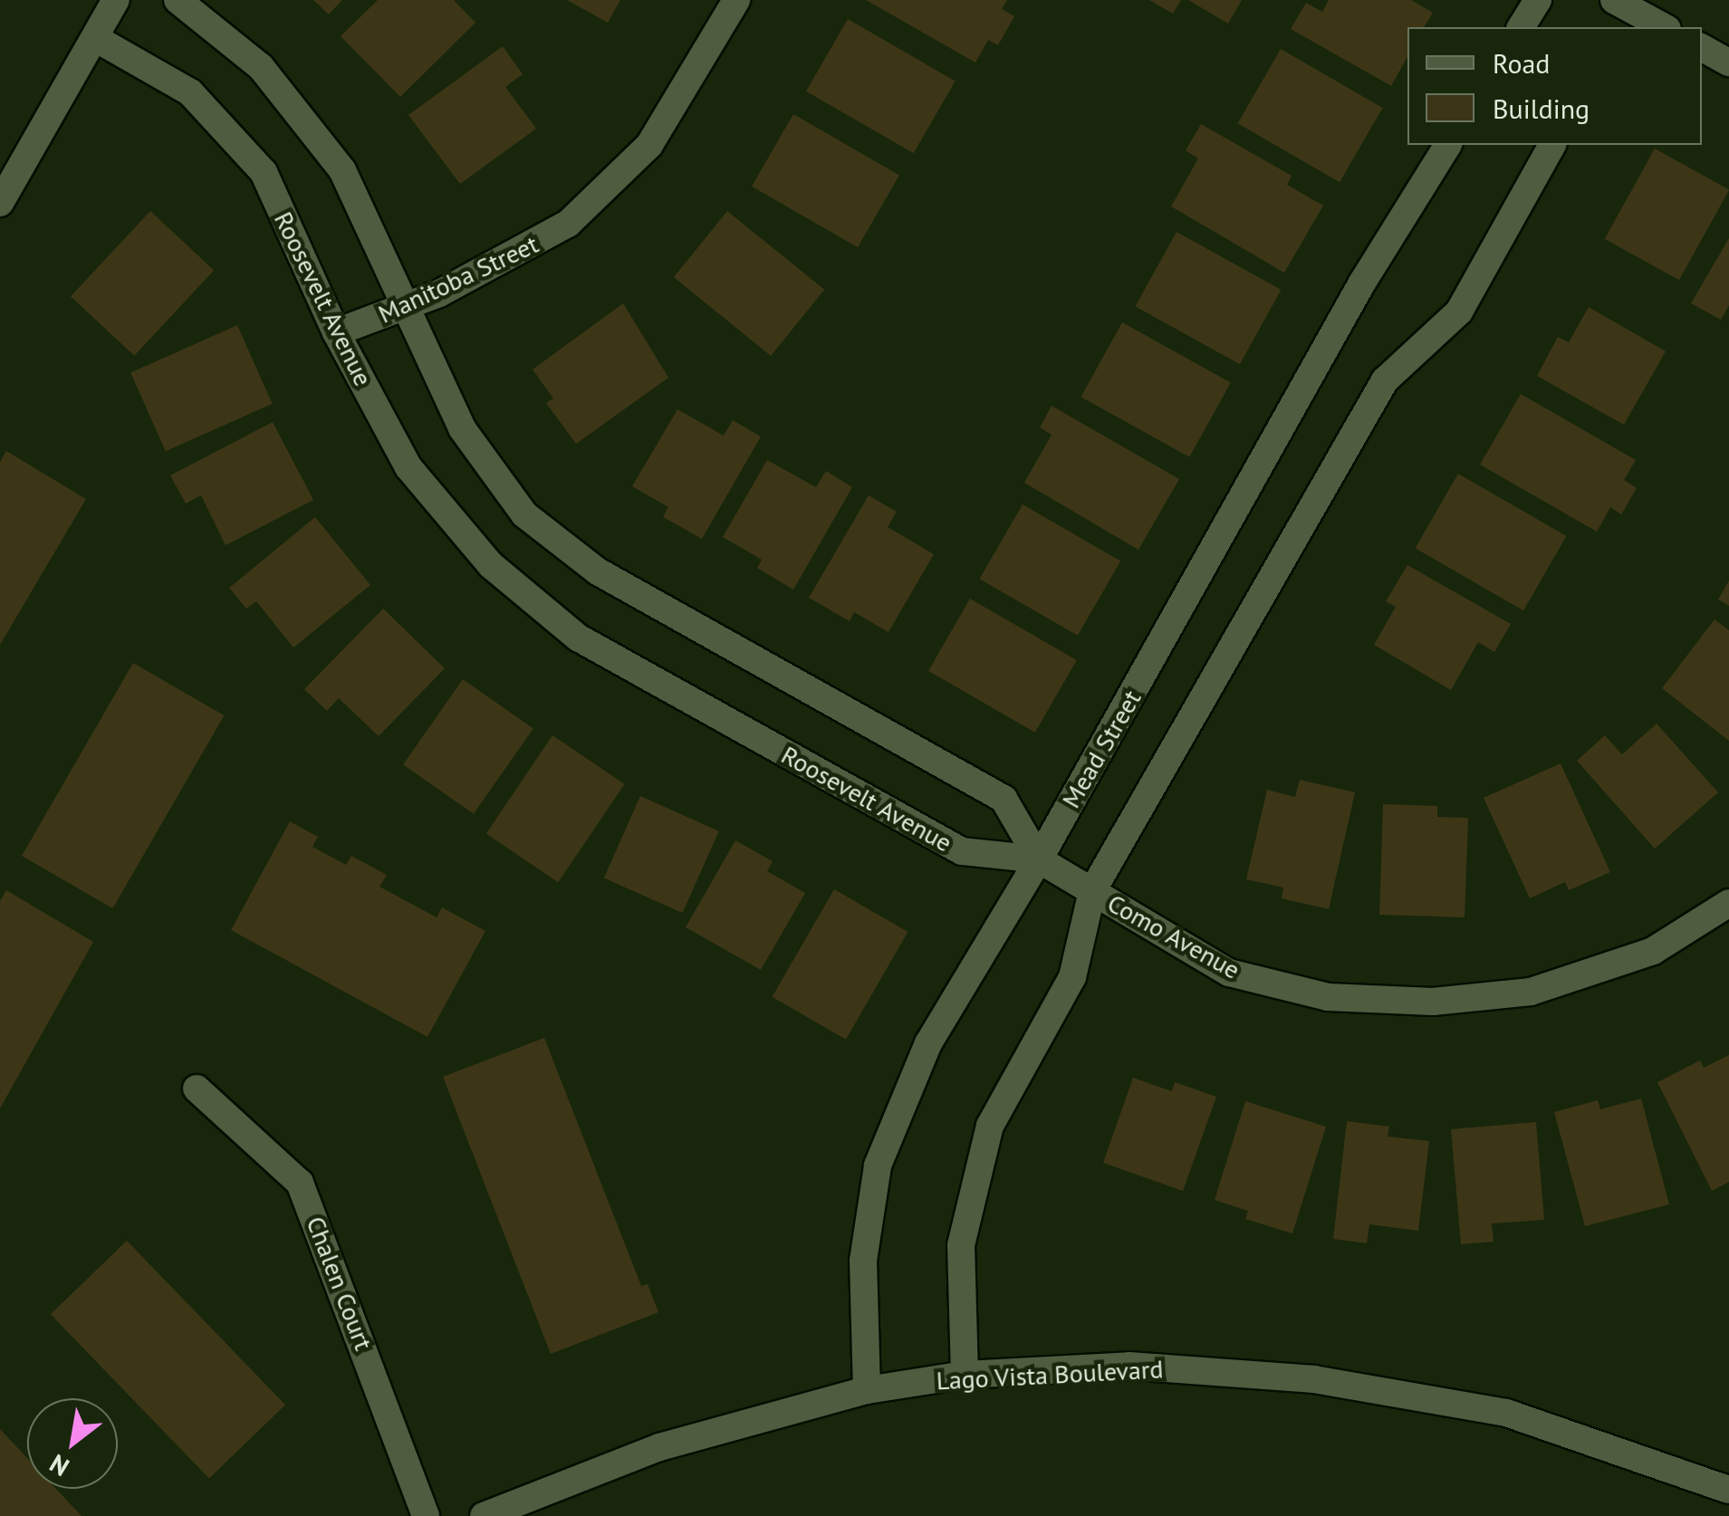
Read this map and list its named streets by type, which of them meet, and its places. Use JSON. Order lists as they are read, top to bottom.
{
  "streets": {
    "street": [
      "Manitoba Street",
      "Roosevelt Avenue",
      "Mead Street",
      "Como Avenue",
      "Chalen Court",
      "Lago Vista Boulevard"
    ]
  },
  "crossings": [
    ["Manitoba Street", "Roosevelt Avenue"],
    ["Roosevelt Avenue", "Mead Street"],
    ["Roosevelt Avenue", "Como Avenue"],
    ["Mead Street", "Como Avenue"],
    ["Mead Street", "Lago Vista Boulevard"]
  ],
  "legend": ["Road", "Building"],
  "north": "bottom left"
}
